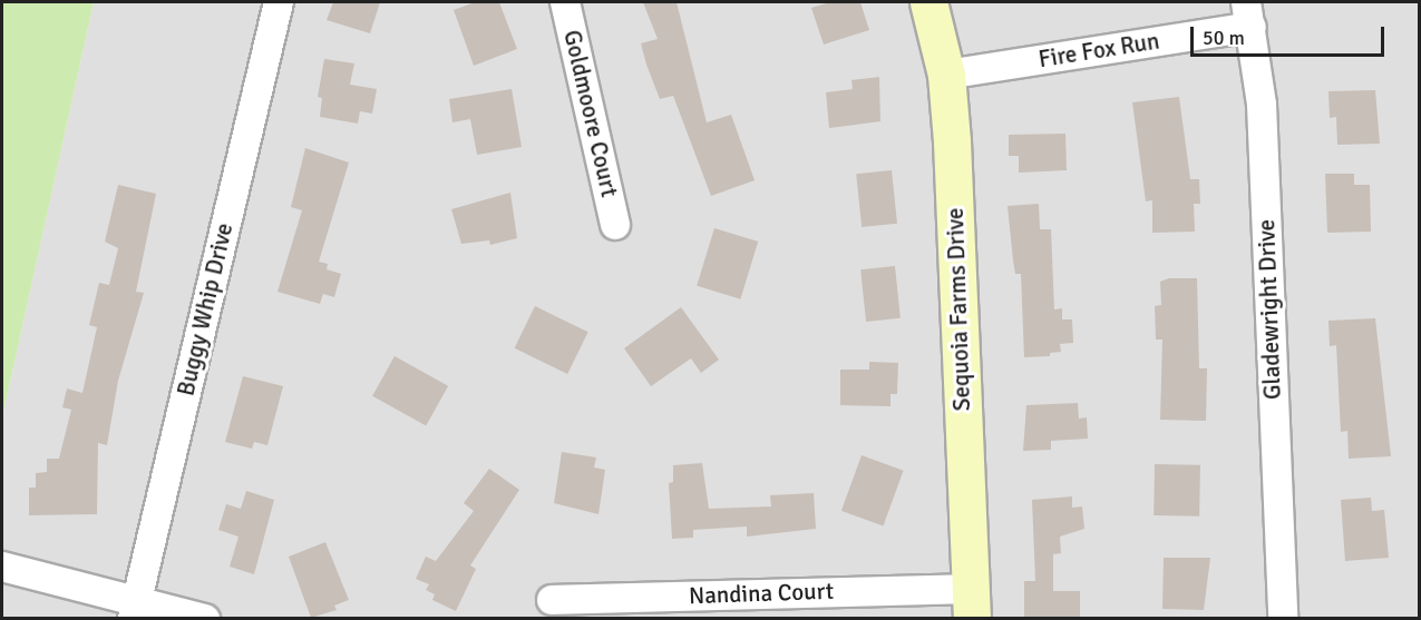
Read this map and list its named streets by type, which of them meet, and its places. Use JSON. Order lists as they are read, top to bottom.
{
  "streets": {
    "street": [
      "Fire Fox Run",
      "Goldmoore Court",
      "Buggy Whip Drive",
      "Sequoia Farms Drive",
      "Gladewright Drive",
      "Nandina Court"
    ]
  },
  "crossings": [
    ["Fire Fox Run", "Sequoia Farms Drive"],
    ["Fire Fox Run", "Gladewright Drive"],
    ["Sequoia Farms Drive", "Nandina Court"]
  ],
  "scale_bar": "50 m"
}
